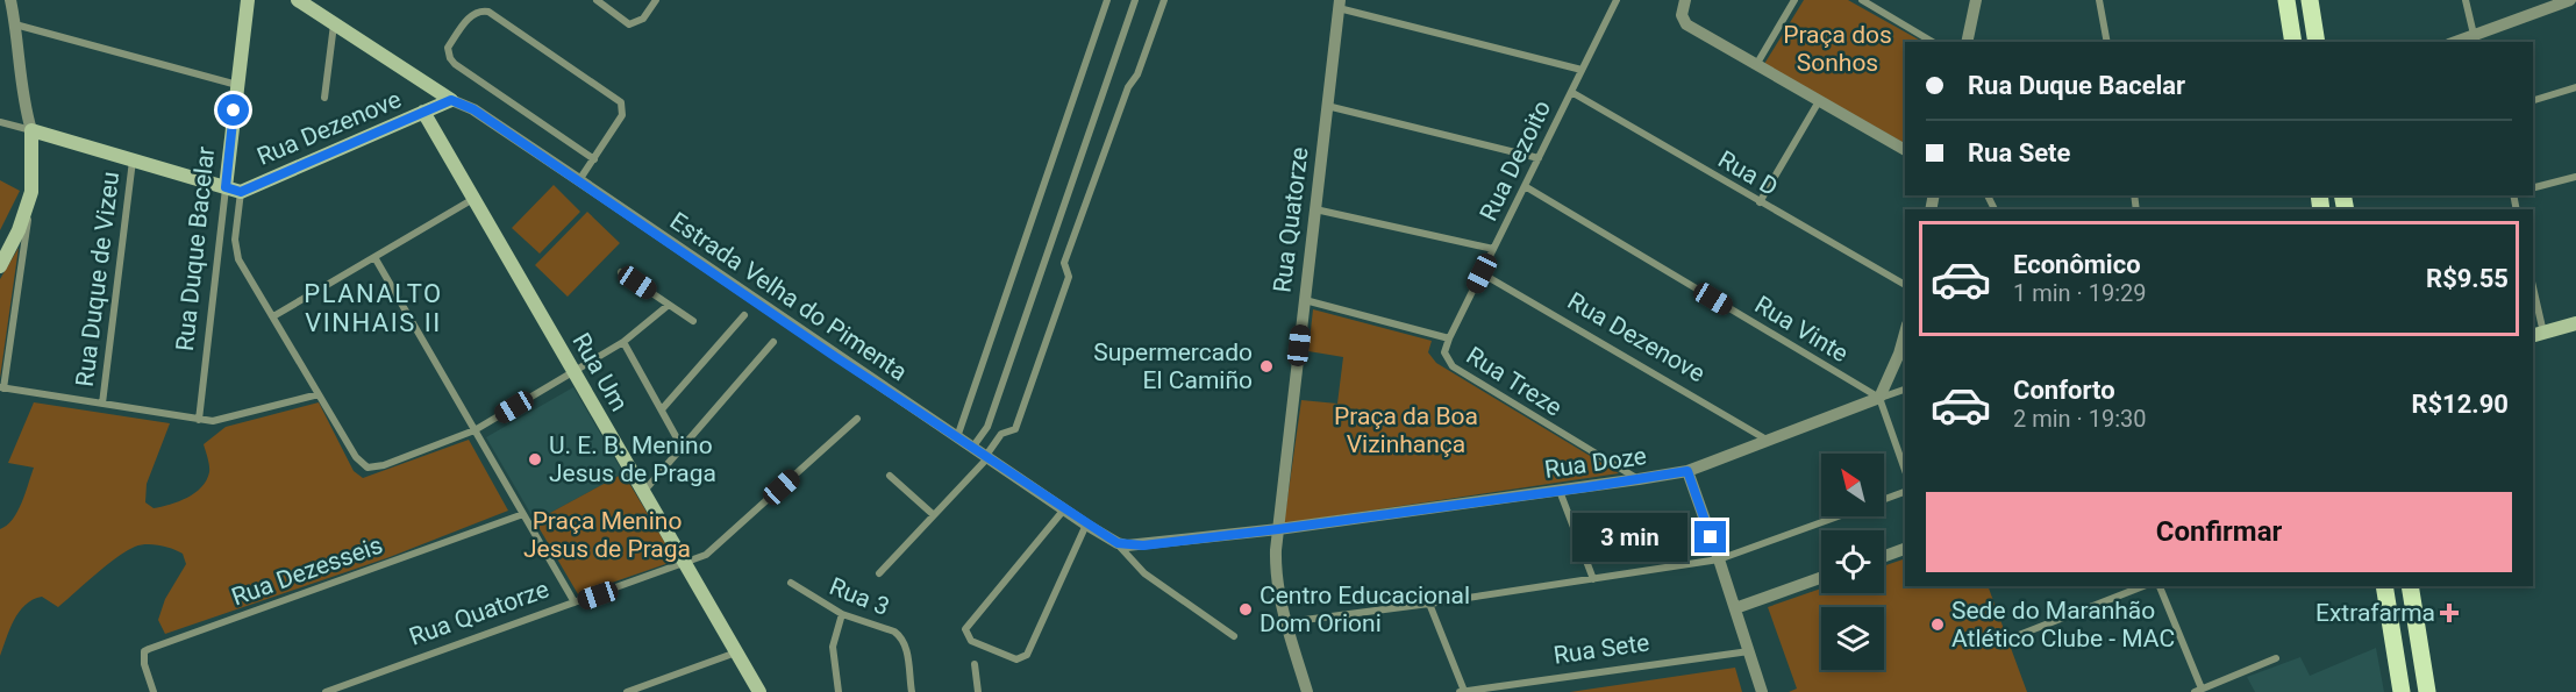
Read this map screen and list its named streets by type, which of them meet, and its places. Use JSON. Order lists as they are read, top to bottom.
{
  "streets": {
    "main road": [
      "Rua Dezenove",
      "Rua Duque Bacelar",
      "Estrada Velha do Pimenta",
      "Rua Um"
    ],
    "street": [
      "Rua Dezoito",
      "Rua D",
      "Rua Quatorze",
      "Rua Duque de Vizeu",
      "Rua Vinte",
      "Rua Treze",
      "Rua Doze",
      "Rua Dezesseis",
      "Rua 3",
      "Rua Sete"
    ]
  },
  "crossings": [
    ["Rua Dezenove", "Rua Dezoito"],
    ["Rua Dezenove", "Rua Duque Bacelar"],
    ["Rua Dezenove", "Rua Duque de Vizeu"],
    ["Rua Dezenove", "Estrada Velha do Pimenta"],
    ["Rua Dezenove", "Rua Um"],
    ["Rua Dezenove", "Rua Doze"],
    ["Rua Dezoito", "Rua D"],
    ["Rua Dezoito", "Rua Vinte"],
    ["Rua Dezoito", "Rua Treze"],
    ["Rua Quatorze", "Estrada Velha do Pimenta"],
    ["Rua Quatorze", "Rua Um"],
    ["Rua Quatorze", "Rua Treze"],
    ["Rua Quatorze", "Rua Doze"],
    ["Estrada Velha do Pimenta", "Rua Doze"],
    ["Rua Vinte", "Rua Doze"],
    ["Rua Treze", "Rua Doze"]
  ],
  "districts": ["PLANALTO VINHAIS II"],
  "parks": ["Praça dos Sonhos", "Praça da Boa Vizinhança", "Praça Menino Jesus de Praga"],
  "places": {
    "other": [
      "Supermercado El Camiño",
      "U. E. B. Menino Jesus de Praga",
      "Centro Educacional Dom Orioni",
      "Sede do Maranhão Atlético Clube - MAC"
    ],
    "health": ["Extrafarma"]
  },
  "north": "top left",
  "page": {
    "banner": ["Rua Duque Bacelar", "Rua Sete"],
    "list": [
      {
        "name": "Econômico",
        "note": "1 min · 19:29",
        "value": "R$9.55"
      },
      {
        "name": "Conforto",
        "note": "2 min · 19:30",
        "value": "R$12.90"
      }
    ],
    "buttons": "Confirmar",
    "bubble": "3 min"
  }
}
